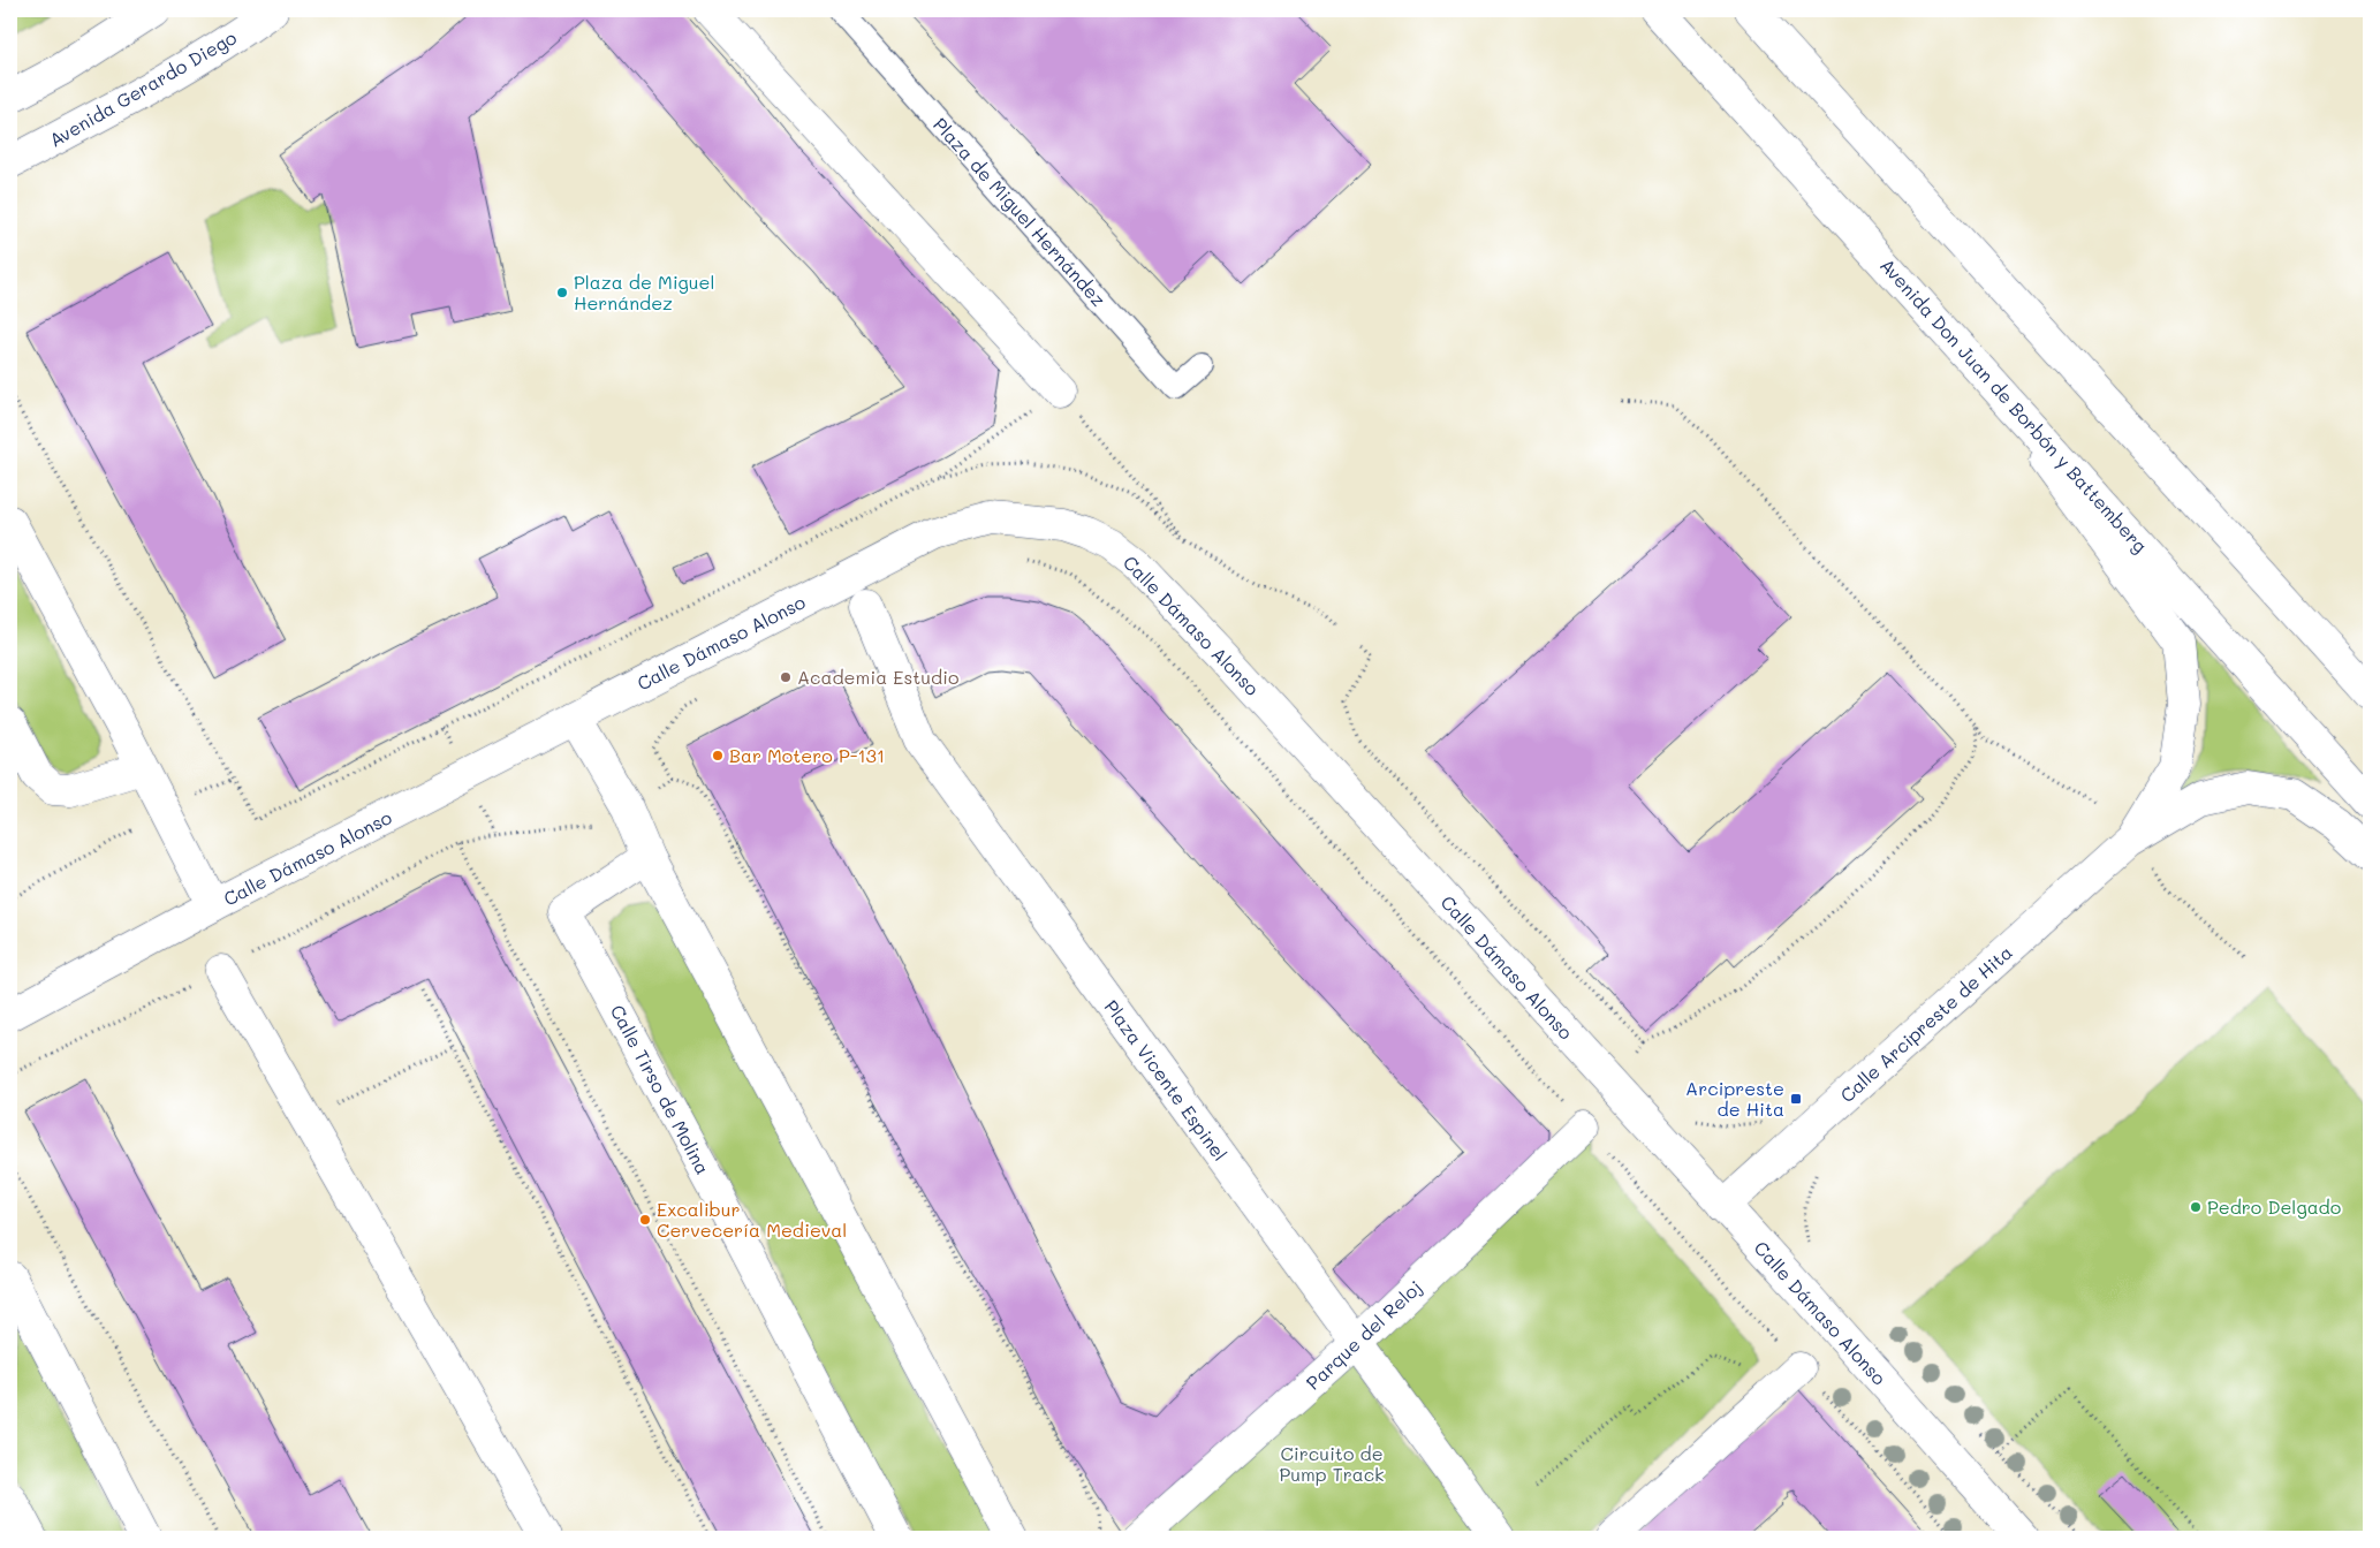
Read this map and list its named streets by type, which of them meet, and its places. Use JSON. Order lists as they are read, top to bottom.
{
  "streets": {
    "street": [
      "Avenida Gerardo Diego",
      "Avenida Don Juan de Borbón y Battemberg",
      "Calle Dámaso Alonso",
      "Calle Arcipreste de Hita",
      "Plaza Vicente Espinel",
      "Calle Tirso de Molina",
      "Parque del Reloj"
    ],
    "lane": ["Plaza de Miguel Hernández"]
  },
  "crossings": [
    ["Avenida Don Juan de Borbón y Battemberg", "Calle Arcipreste de Hita"],
    ["Calle Dámaso Alonso", "Calle Arcipreste de Hita"],
    ["Plaza Vicente Espinel", "Parque del Reloj"]
  ],
  "parks": ["Circuito de Pump Track"],
  "places": {
    "other": [
      "Plaza de Miguel Hernández",
      "Academia Estudio",
      "Bar Motero P-131",
      "Pedro Delgado",
      "Excalibur Cervecería Medieval"
    ],
    "transit": ["Arcipreste de Hita"]
  }
}
